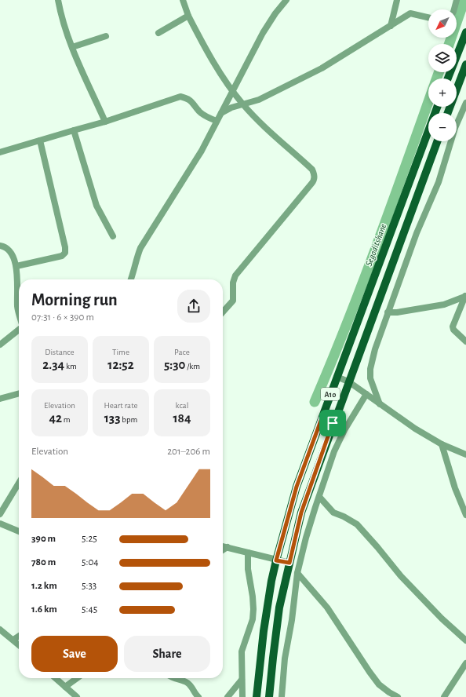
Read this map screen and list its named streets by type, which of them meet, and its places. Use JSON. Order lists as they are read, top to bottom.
{
  "streets": {
    "main road": ["A10"]
  },
  "water": ["Segoditshane"],
  "north": "bottom left",
  "page": {
    "map_buttons": ["+", "−"],
    "heading": ["Morning run", "07:31 · 6 × 390 m"],
    "stats": [
      ["Distance", "2.34 km"],
      ["Time", "12:52"],
      ["Pace", "5:30 /km"],
      ["Elevation", "42 m"],
      ["Heart rate", "133 bpm"],
      ["kcal", "184"]
    ],
    "chart": ["Elevation", "201–206 m"],
    "list": [
      {
        "name": "390 m",
        "note": "5:25"
      },
      {
        "name": "780 m",
        "note": "5:04"
      },
      {
        "name": "1.2 km",
        "note": "5:33"
      },
      {
        "name": "1.6 km",
        "note": "5:45"
      }
    ],
    "buttons": ["Save", "Share"]
  }
}
